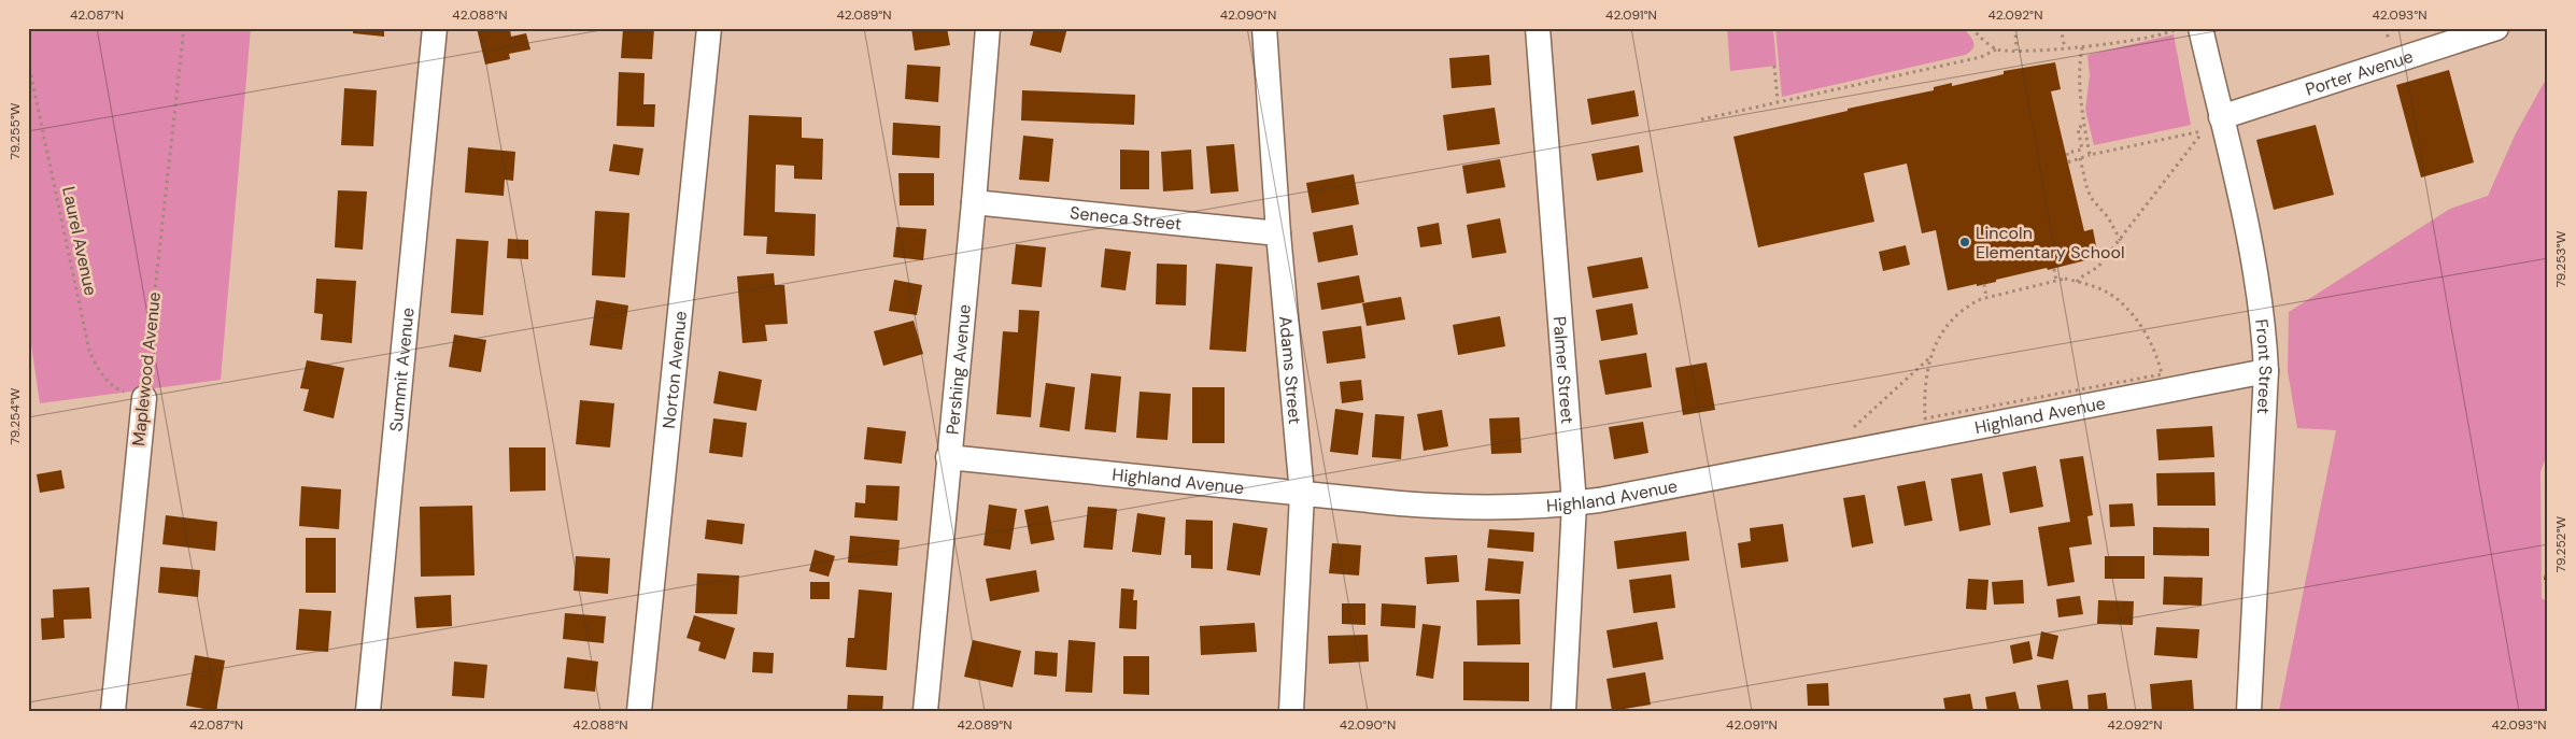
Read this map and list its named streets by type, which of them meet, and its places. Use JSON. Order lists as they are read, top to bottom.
{
  "streets": {
    "street": [
      "Porter Avenue",
      "Seneca Street",
      "Front Street",
      "Maplewood Avenue",
      "Summit Avenue",
      "Norton Avenue",
      "Adams Street",
      "Palmer Street",
      "Pershing Avenue",
      "Highland Avenue"
    ],
    "path": ["Laurel Avenue"]
  },
  "crossings": [
    ["Porter Avenue", "Front Street"],
    ["Seneca Street", "Adams Street"],
    ["Seneca Street", "Pershing Avenue"],
    ["Laurel Avenue", "Maplewood Avenue"],
    ["Front Street", "Highland Avenue"],
    ["Adams Street", "Highland Avenue"],
    ["Palmer Street", "Highland Avenue"],
    ["Pershing Avenue", "Highland Avenue"]
  ],
  "places": ["Lincoln Elementary School"],
  "coordinates": [
    "42.087°N",
    "42.088°N",
    "42.089°N",
    "42.090°N",
    "42.091°N",
    "42.092°N",
    "42.093°N",
    "79.255°W",
    "79.253°W",
    "79.254°W",
    "79.252°W"
  ]
}
